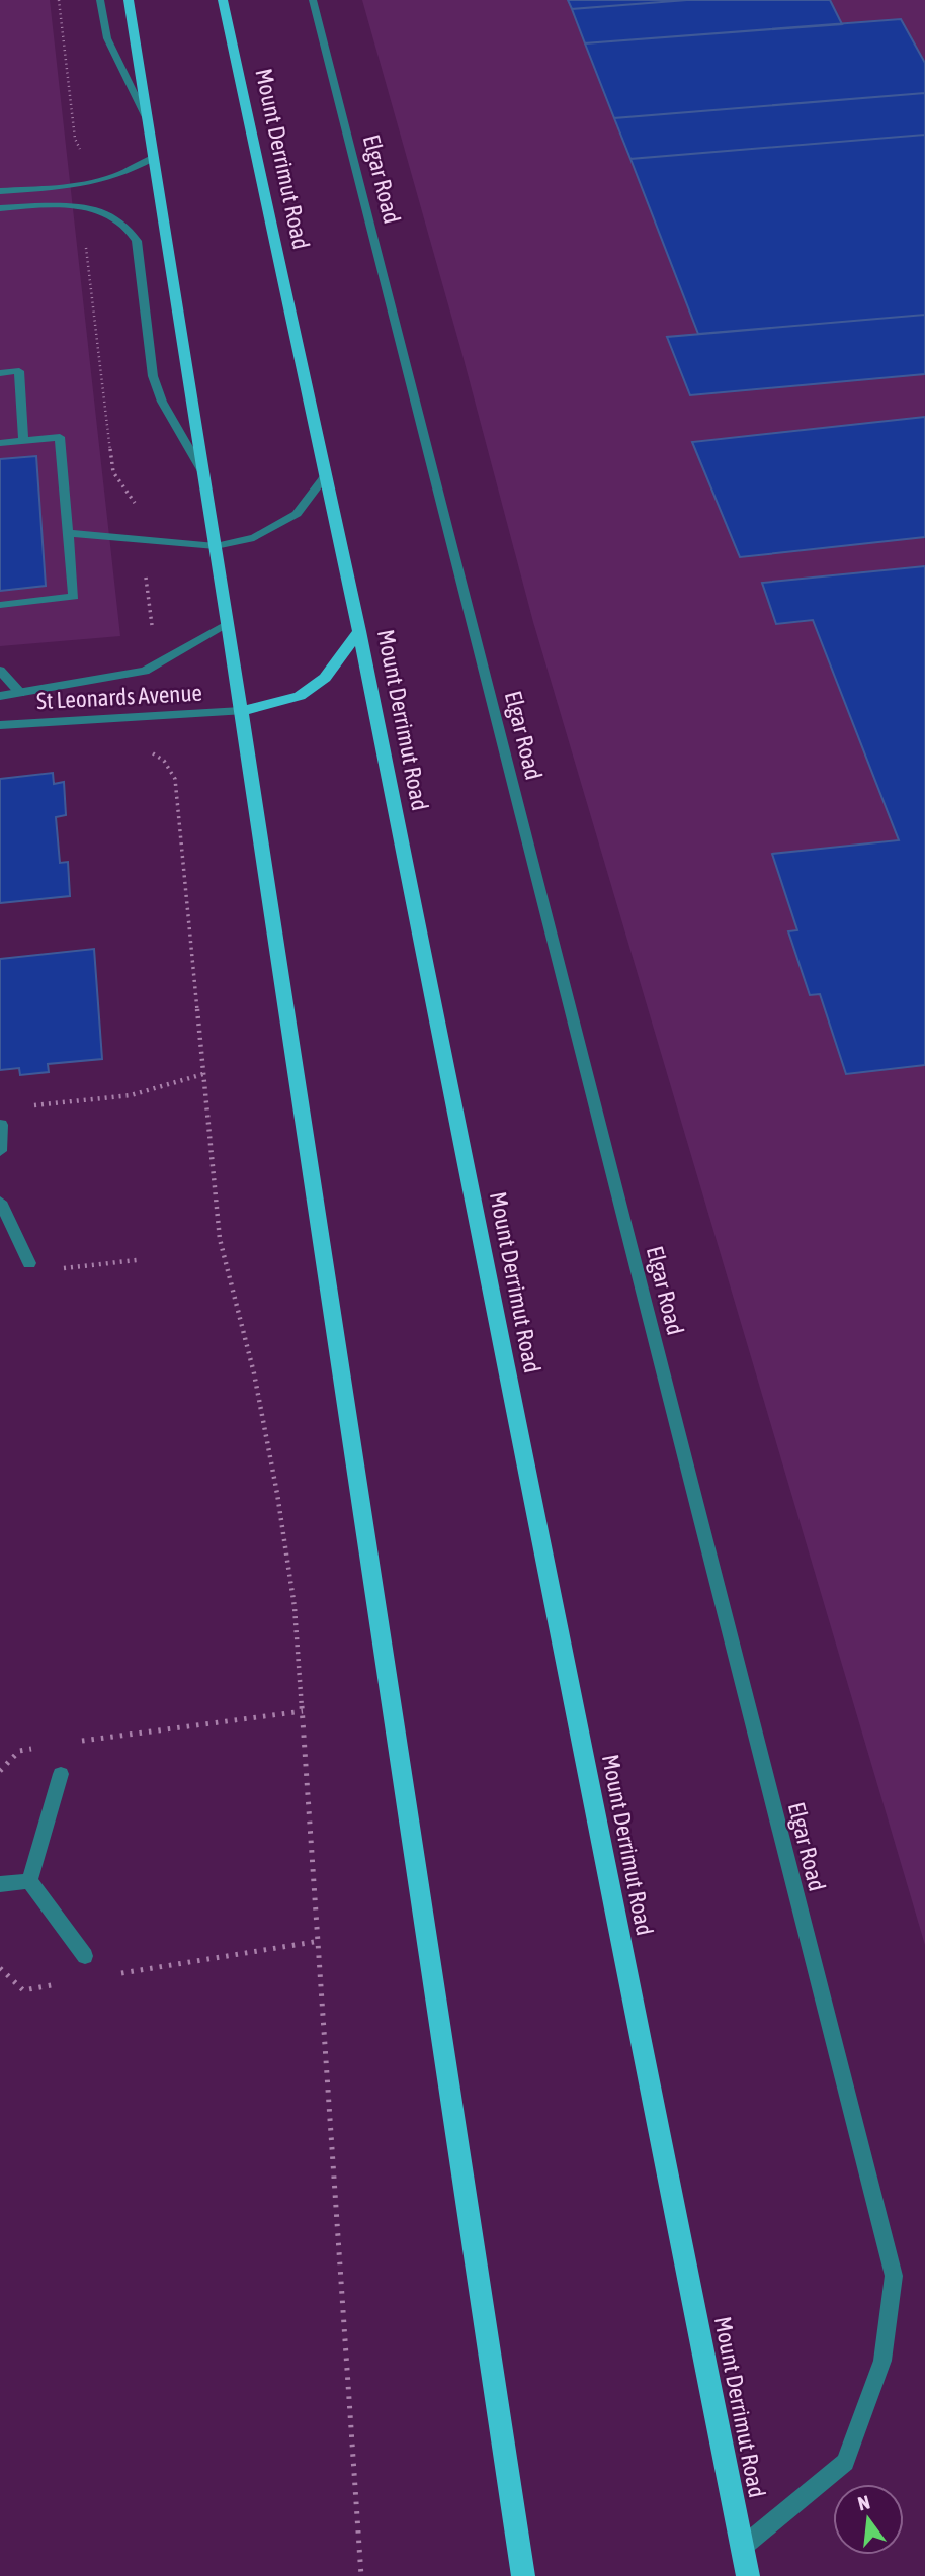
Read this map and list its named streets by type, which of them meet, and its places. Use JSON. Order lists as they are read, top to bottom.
{
  "streets": {
    "main road": ["Mount Derrimut Road"],
    "street": ["Elgar Road", "St Leonards Avenue"]
  },
  "crossings": [
    ["Mount Derrimut Road", "Elgar Road"]
  ],
  "north": "top"
}
